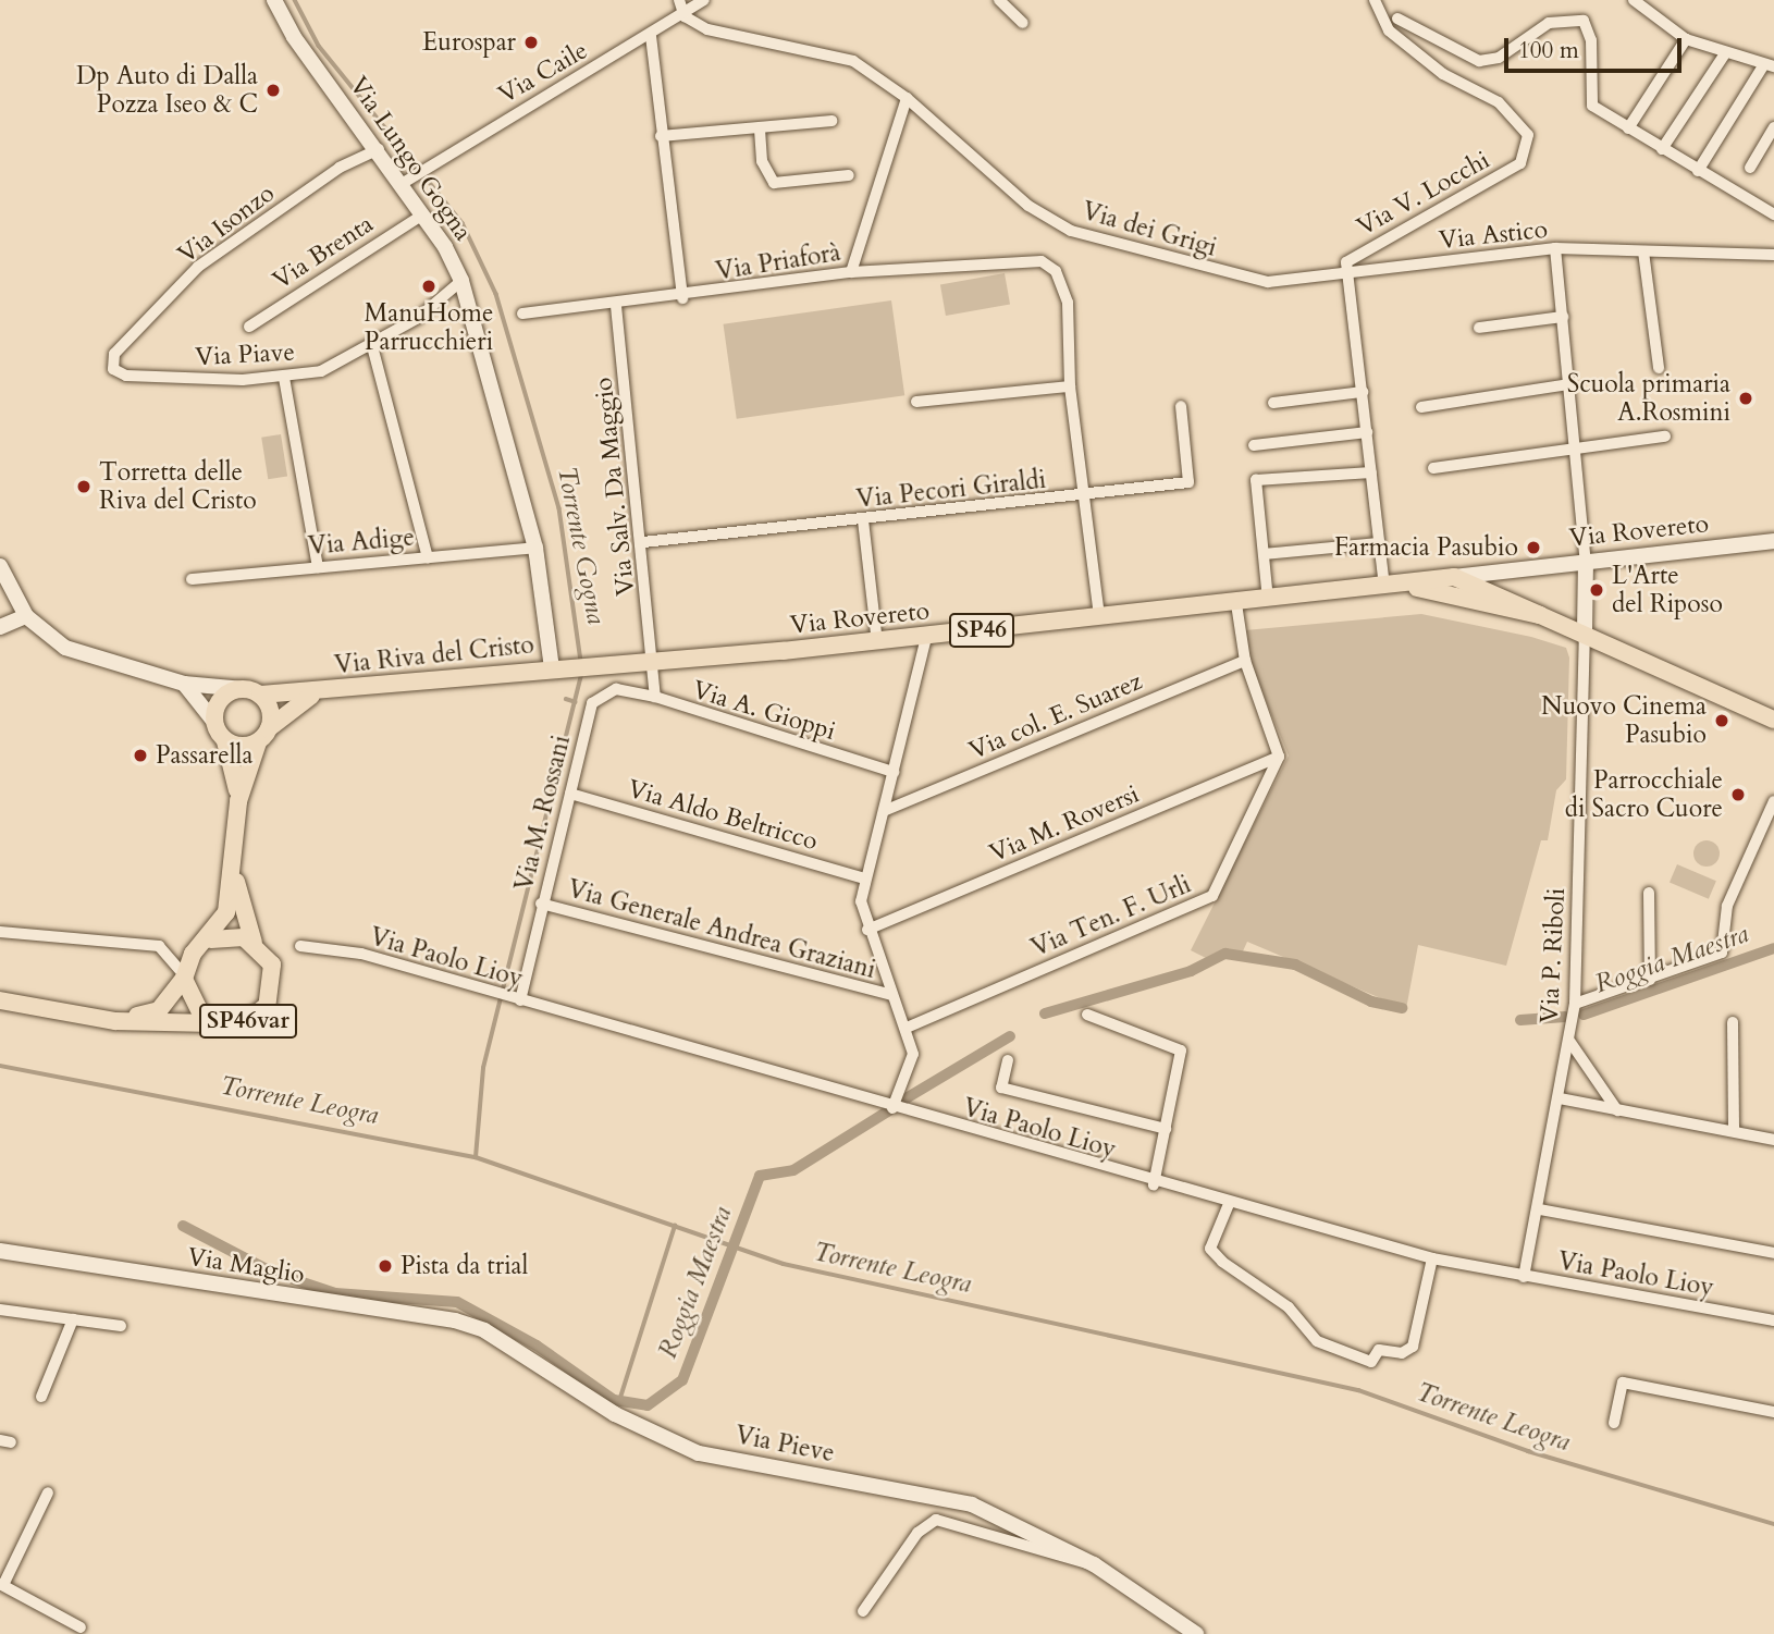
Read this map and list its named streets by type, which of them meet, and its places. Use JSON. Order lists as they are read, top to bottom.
{
  "streets": {
    "main road": [
      "Via Rovereto",
      "SP46",
      "Via Riva del Cristo",
      "SP46var"
    ],
    "street": [
      "Via Caile",
      "Via Lungo Gogna",
      "Via V. Locchi",
      "Via Isonzo",
      "Via dei Grigi",
      "Via Astico",
      "Via Brenta",
      "Via Priaforà",
      "Via Piave",
      "Via Salv. Da Maggio",
      "Via Pecori Giraldi",
      "Via Adige",
      "Via A. Gioppi",
      "Via col. E. Suarez",
      "Via M. Rossani",
      "Via Aldo Beltricco",
      "Via M. Roversi",
      "Via Ten. F. Urli",
      "Via Generale Andrea Graziani",
      "Via P. Riboli",
      "Via Paolo Lioy",
      "Via Maglio",
      "Via Pieve"
    ]
  },
  "crossings": [
    ["Via Caile", "Via Lungo Gogna"],
    ["Via Caile", "Via dei Grigi"],
    ["Via Lungo Gogna", "Via Isonzo"],
    ["Via Lungo Gogna", "Via Brenta"],
    ["Via Lungo Gogna", "Via Piave"],
    ["Via Lungo Gogna", "Via Rovereto"],
    ["Via Lungo Gogna", "Via Adige"],
    ["Via Lungo Gogna", "Via Riva del Cristo"],
    ["Via V. Locchi", "Via dei Grigi"],
    ["Via V. Locchi", "Via Astico"],
    ["Via Isonzo", "Via Piave"],
    ["Via dei Grigi", "Via Astico"],
    ["Via Priaforà", "Via Salv. Da Maggio"],
    ["Via Salv. Da Maggio", "Via Pecori Giraldi"],
    ["Via Salv. Da Maggio", "Via Rovereto"],
    ["Via Salv. Da Maggio", "Via A. Gioppi"],
    ["Via Rovereto", "SP46"],
    ["Via Rovereto", "Via Riva del Cristo"],
    ["Via Rovereto", "Via A. Gioppi"],
    ["SP46", "Via Riva del Cristo"],
    ["SP46", "Via P. Riboli"],
    ["SP46", "SP46var"],
    ["Via Riva del Cristo", "SP46var"],
    ["Via A. Gioppi", "Via M. Rossani"],
    ["Via M. Rossani", "Via Aldo Beltricco"],
    ["Via M. Rossani", "Via Generale Andrea Graziani"],
    ["Via M. Rossani", "Via Paolo Lioy"],
    ["Via M. Roversi", "Via Ten. F. Urli"],
    ["Via P. Riboli", "Via Paolo Lioy"],
    ["Via Maglio", "Via Pieve"]
  ],
  "water": ["Torrente Gogna", "Roggia Maestra", "Torrente Leogra"],
  "places": [
    "Eurospar",
    "Dp Auto di Dalla Pozza Iseo & C",
    "ManuHome Parrucchieri",
    "Scuola primaria A.Rosmini",
    "Torretta delle Riva del Cristo",
    "Farmacia Pasubio",
    "L'Arte del Riposo",
    "Nuovo Cinema Pasubio",
    "Passarella",
    "Parrocchiale di Sacro Cuore",
    "Pista da trial"
  ],
  "scale_bar": "100 m"
}
